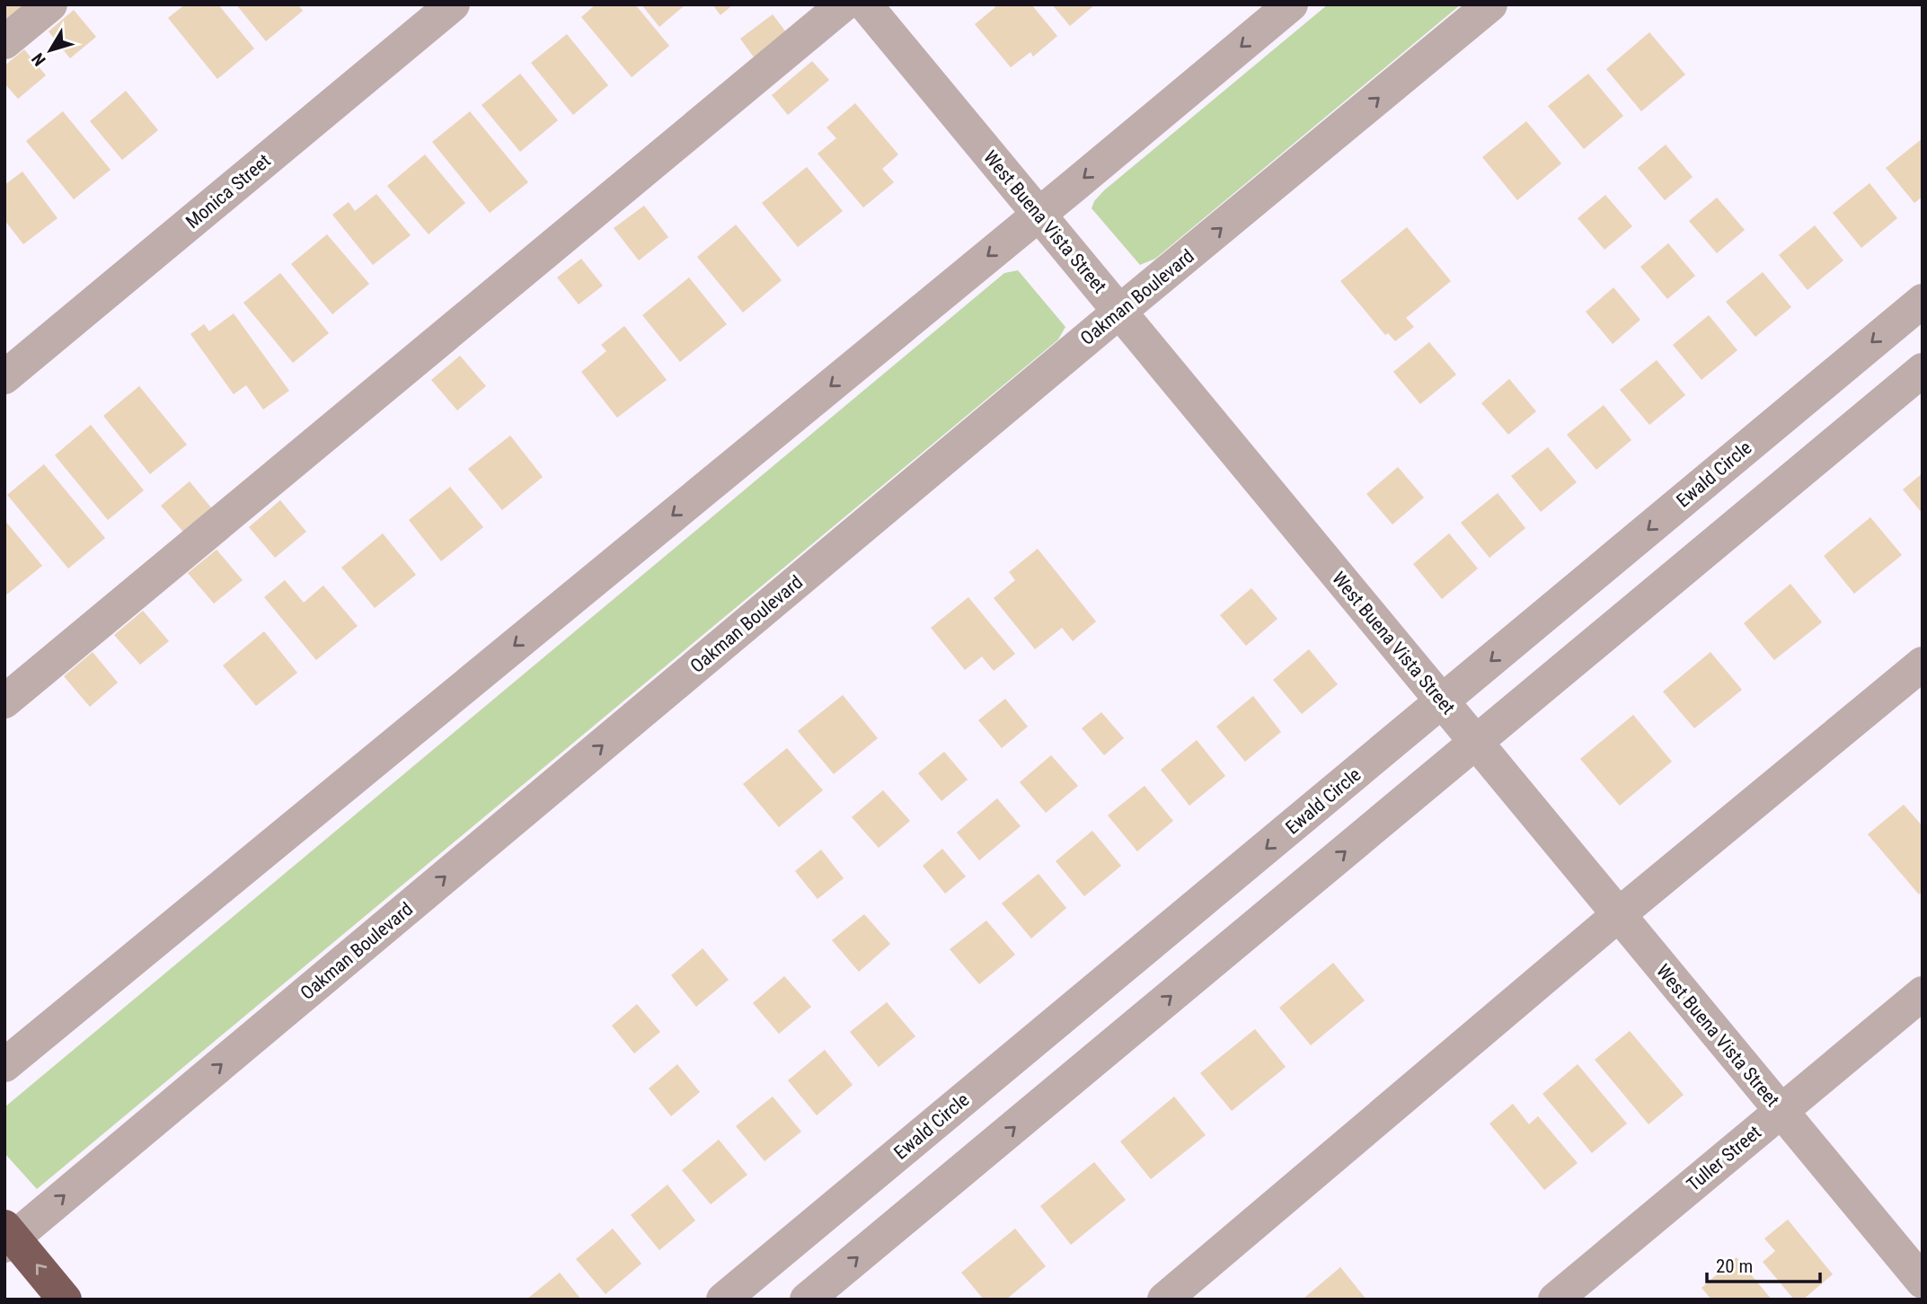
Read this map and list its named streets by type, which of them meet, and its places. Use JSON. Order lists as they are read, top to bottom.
{
  "streets": {
    "street": [
      "Monica Street",
      "West Buena Vista Street",
      "Oakman Boulevard",
      "Ewald Circle",
      "Tuller Street"
    ]
  },
  "crossings": [
    ["West Buena Vista Street", "Oakman Boulevard"],
    ["West Buena Vista Street", "Ewald Circle"],
    ["West Buena Vista Street", "Tuller Street"]
  ],
  "scale_bar": "20 m",
  "north": "bottom left"
}
